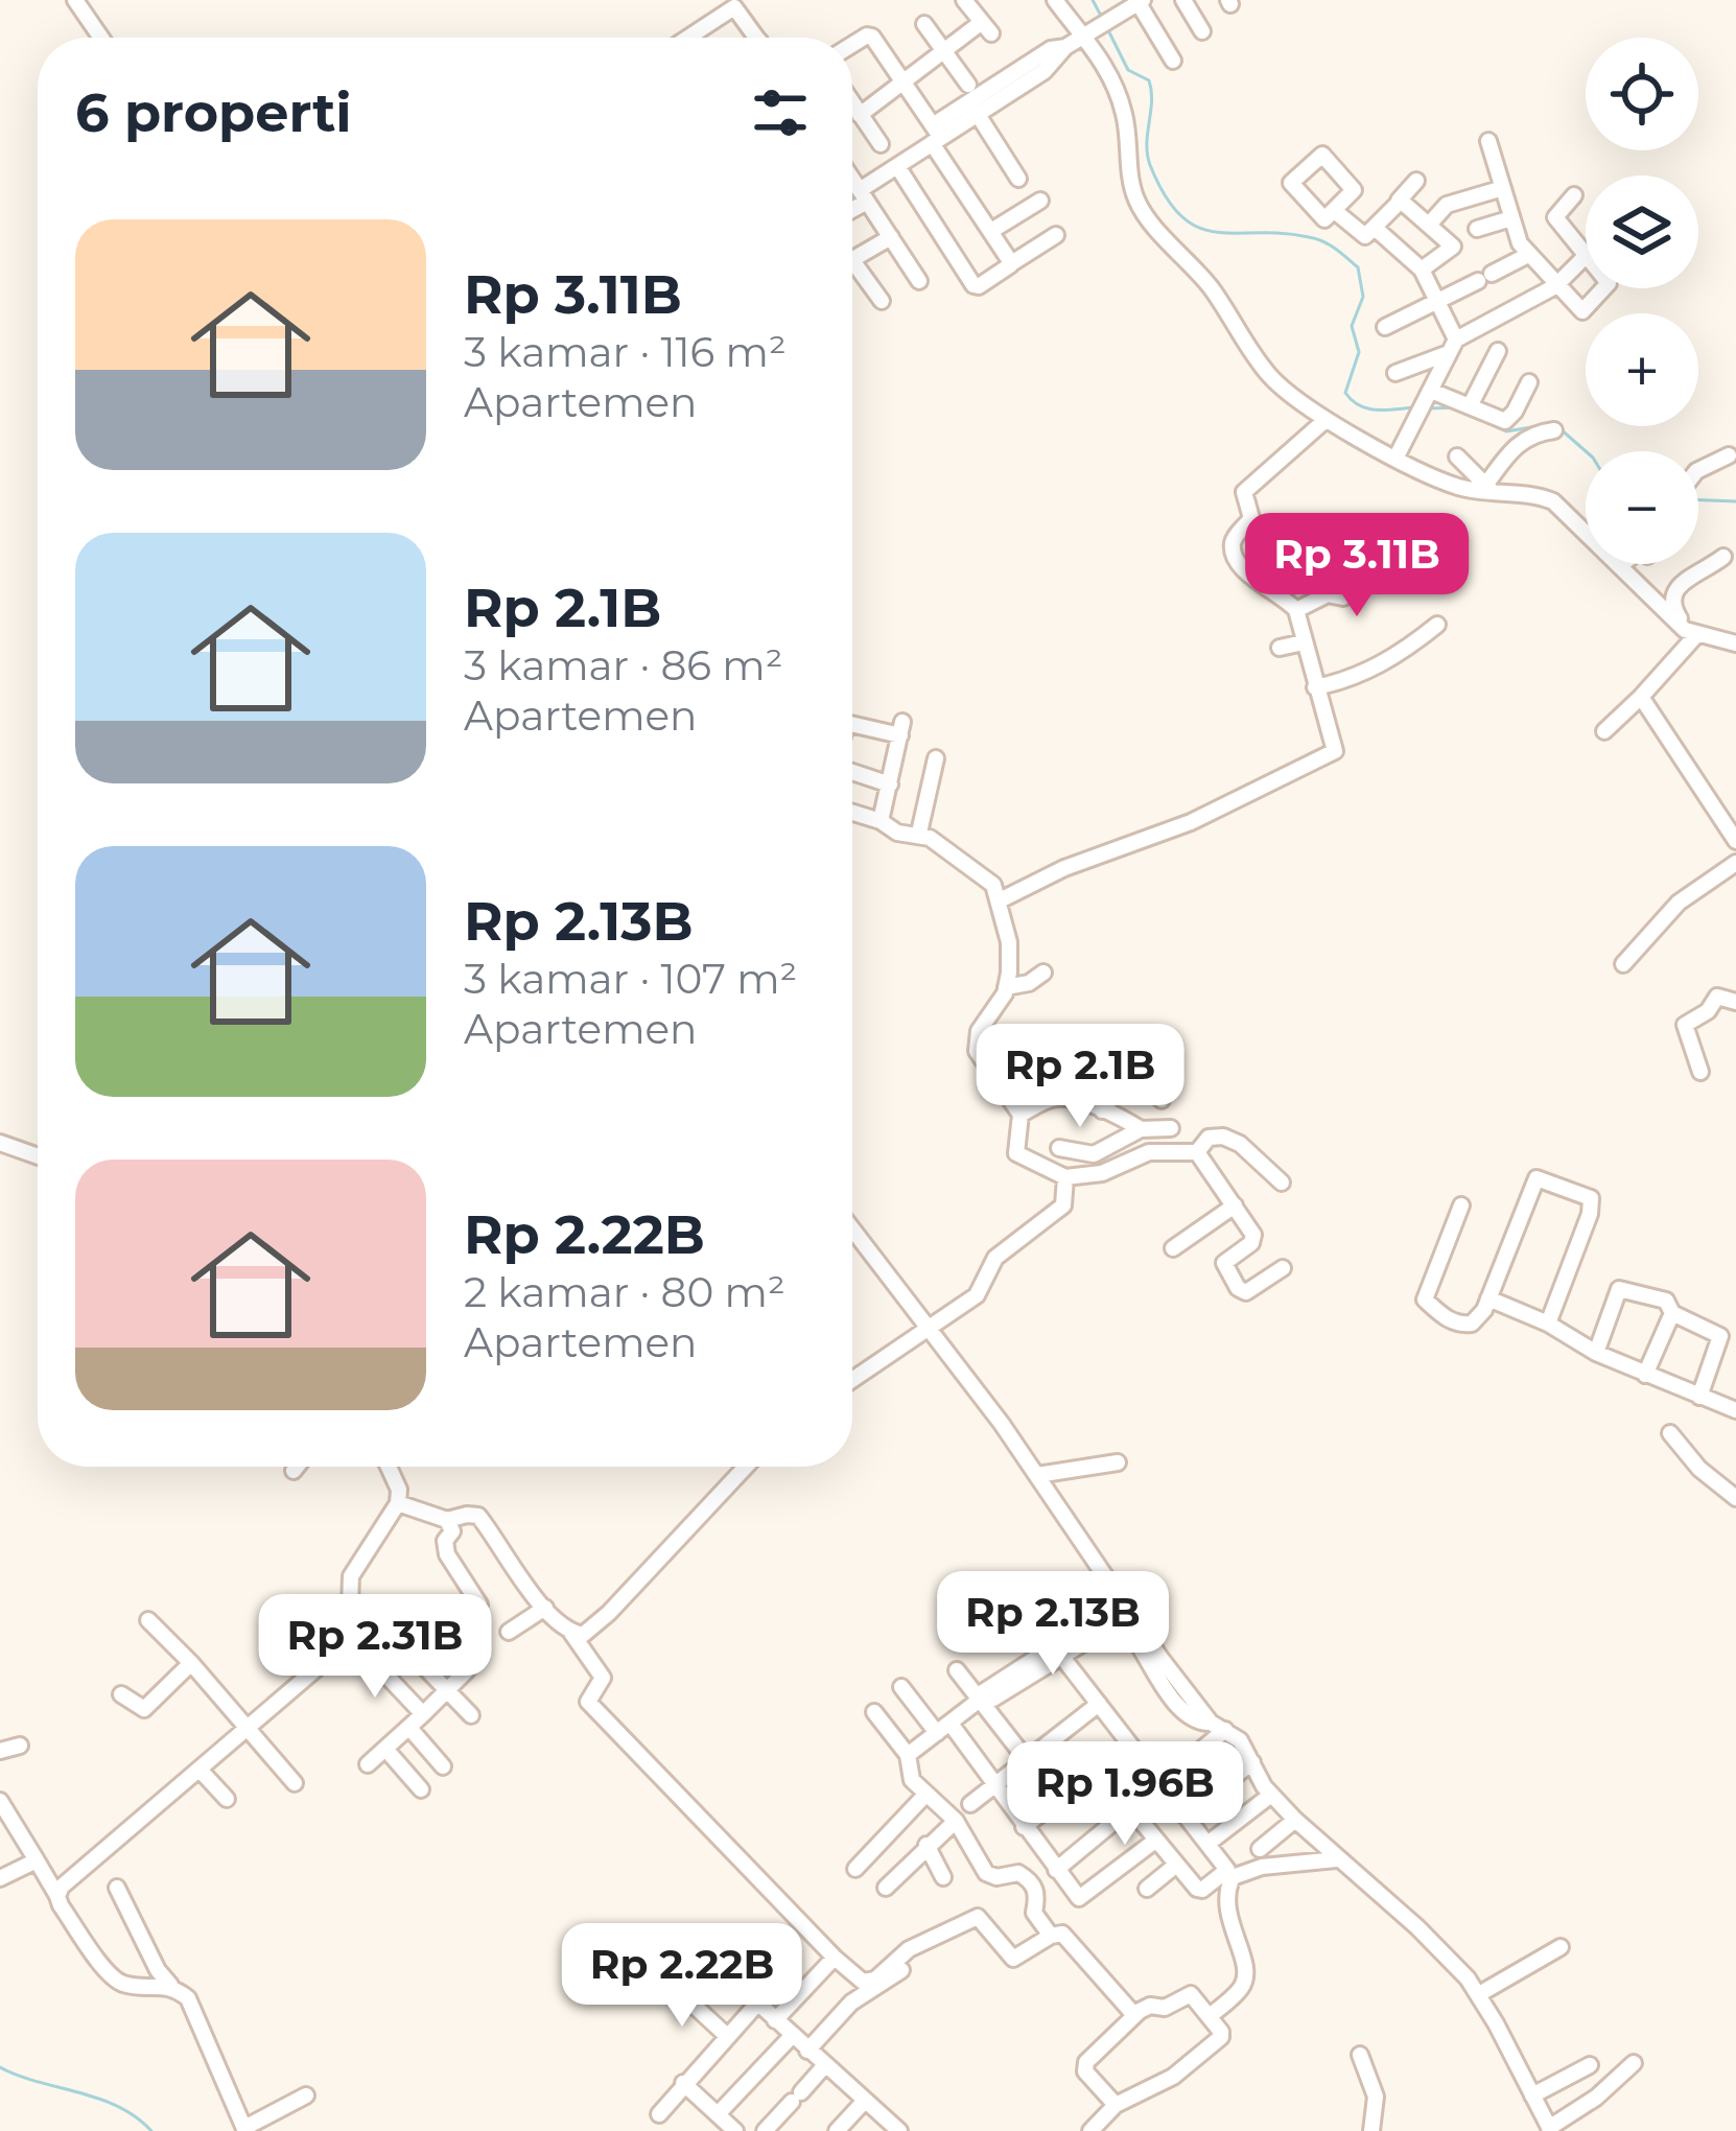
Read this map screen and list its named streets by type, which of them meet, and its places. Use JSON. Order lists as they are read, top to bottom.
{
  "page": {
    "map_buttons": ["+", "−"],
    "heading": "6 properti",
    "list": [
      {
        "name": "Rp 3.11B",
        "note": "3 kamar · 116 m² · Apartemen"
      },
      {
        "name": "Rp 2.1B",
        "note": "3 kamar · 86 m² · Apartemen"
      },
      {
        "name": "Rp 2.13B",
        "note": "3 kamar · 107 m² · Apartemen"
      },
      {
        "name": "Rp 2.22B",
        "note": "2 kamar · 80 m² · Apartemen"
      }
    ],
    "price": [
      "Rp 3.11B",
      "Rp 2.1B",
      "Rp 2.13B",
      "Rp 2.31B",
      "Rp 1.96B",
      "Rp 2.22B"
    ]
  }
}
